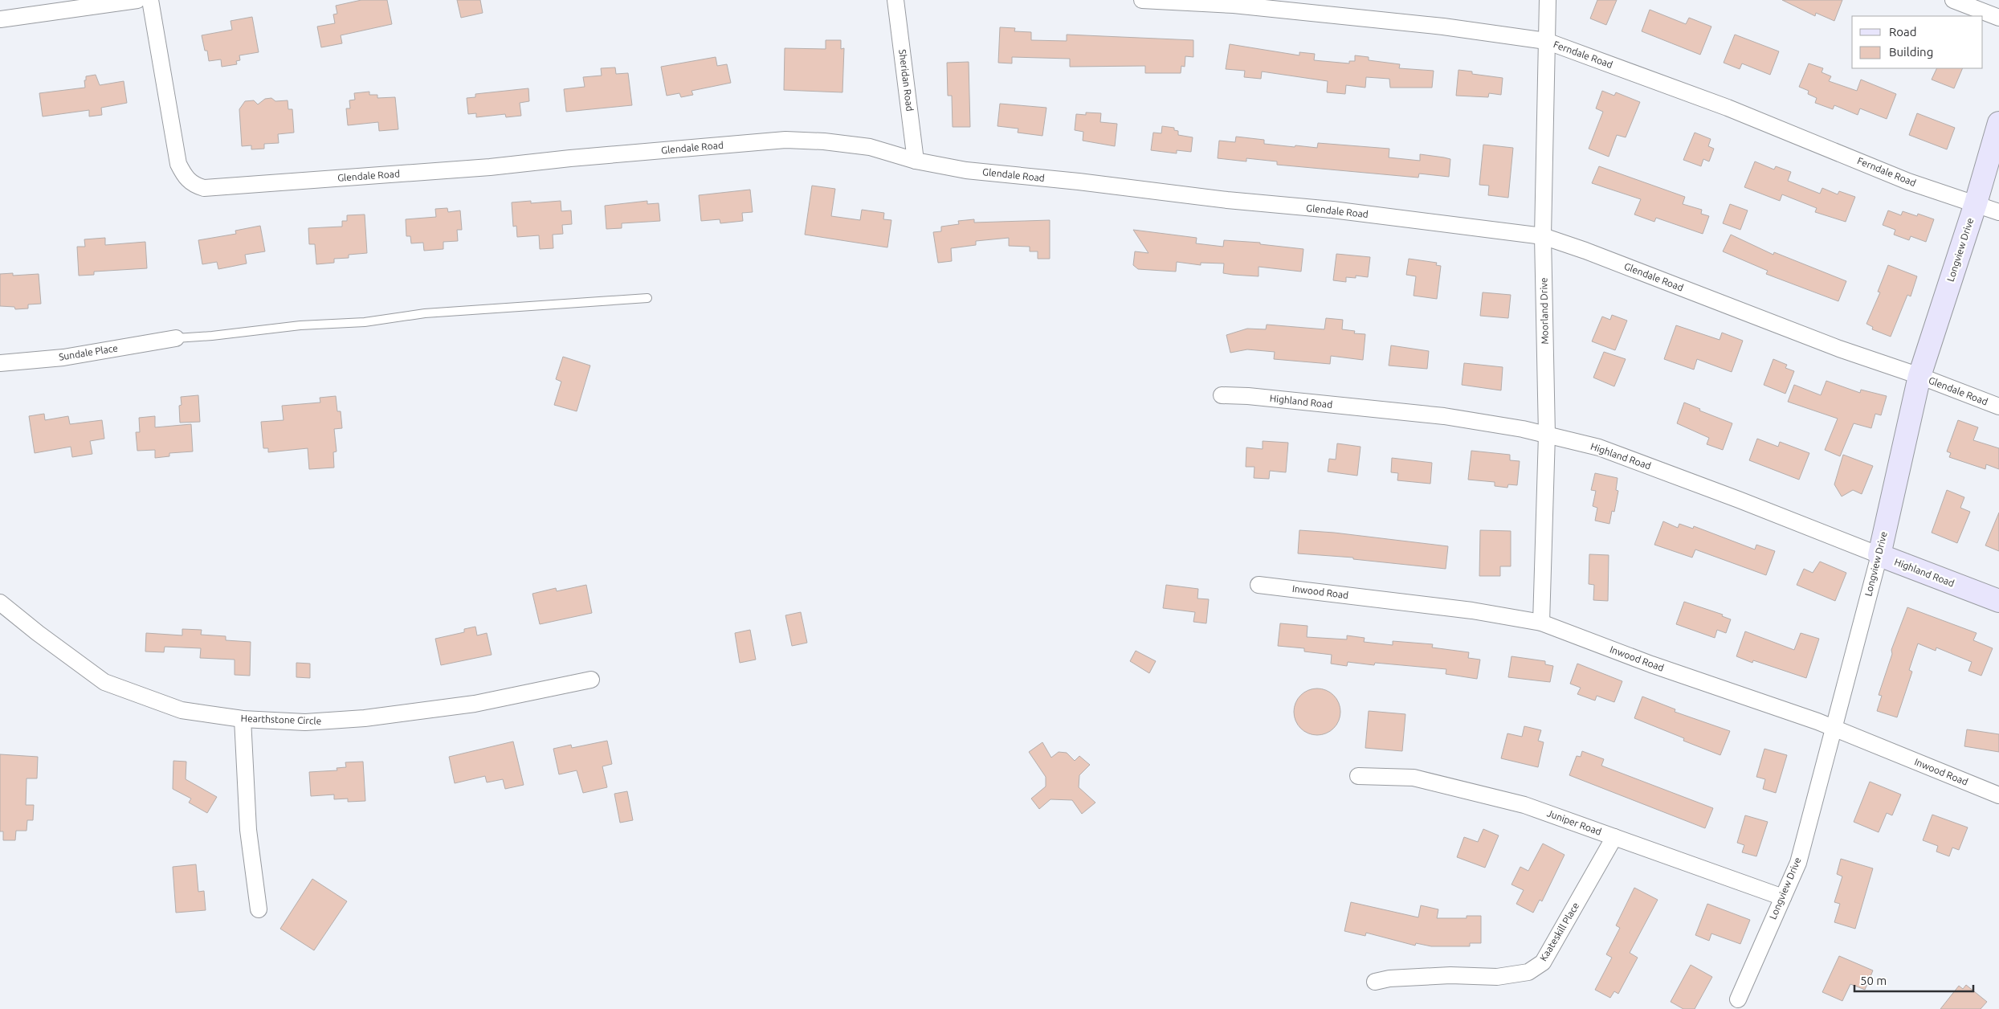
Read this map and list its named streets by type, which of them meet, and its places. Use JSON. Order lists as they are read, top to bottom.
{
  "streets": {
    "street": [
      "Ferndale Road",
      "Sheridan Road",
      "Glendale Road",
      "Longview Drive",
      "Moorland Drive",
      "Sundale Place",
      "Highland Road",
      "Inwood Road",
      "Hearthstone Circle",
      "Juniper Road",
      "Kaateskill Place"
    ]
  },
  "crossings": [
    ["Ferndale Road", "Longview Drive"],
    ["Ferndale Road", "Moorland Drive"],
    ["Sheridan Road", "Glendale Road"],
    ["Glendale Road", "Longview Drive"],
    ["Glendale Road", "Moorland Drive"],
    ["Longview Drive", "Highland Road"],
    ["Longview Drive", "Inwood Road"],
    ["Longview Drive", "Juniper Road"],
    ["Moorland Drive", "Highland Road"],
    ["Moorland Drive", "Inwood Road"],
    ["Juniper Road", "Kaateskill Place"]
  ],
  "legend": ["Road", "Building"],
  "scale_bar": "50 m"
}
